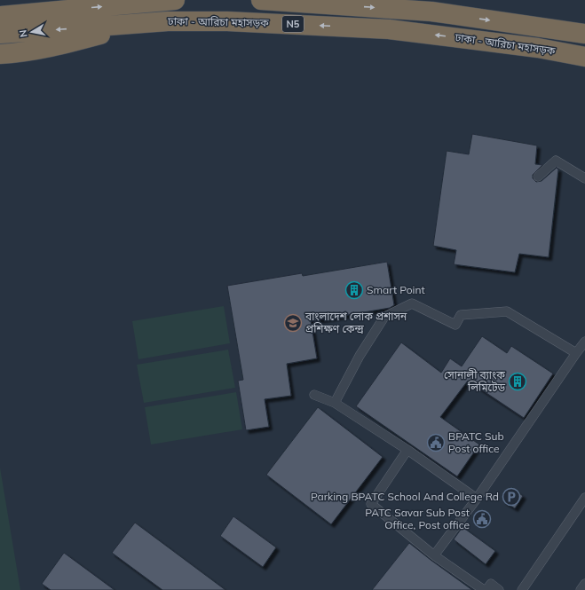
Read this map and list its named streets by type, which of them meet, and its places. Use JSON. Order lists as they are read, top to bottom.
{
  "streets": {
    "highway": ["ঢাকা - আরিচা মহাসড়ক", "N5"]
  },
  "places": {
    "building": ["Smart Point", "সোনালী ব্যাংক লিমিটেড"],
    "school or university": ["বাংলাদেশ লোক প্রশাসন প্রশিক্ষণ কেন্দ্র"],
    "public building": ["BPATC Sub Post office", "PATC Savar Sub Post Office, Post office"],
    "parking": ["Parking BPATC School And College Rd"]
  },
  "north": "left"
}
